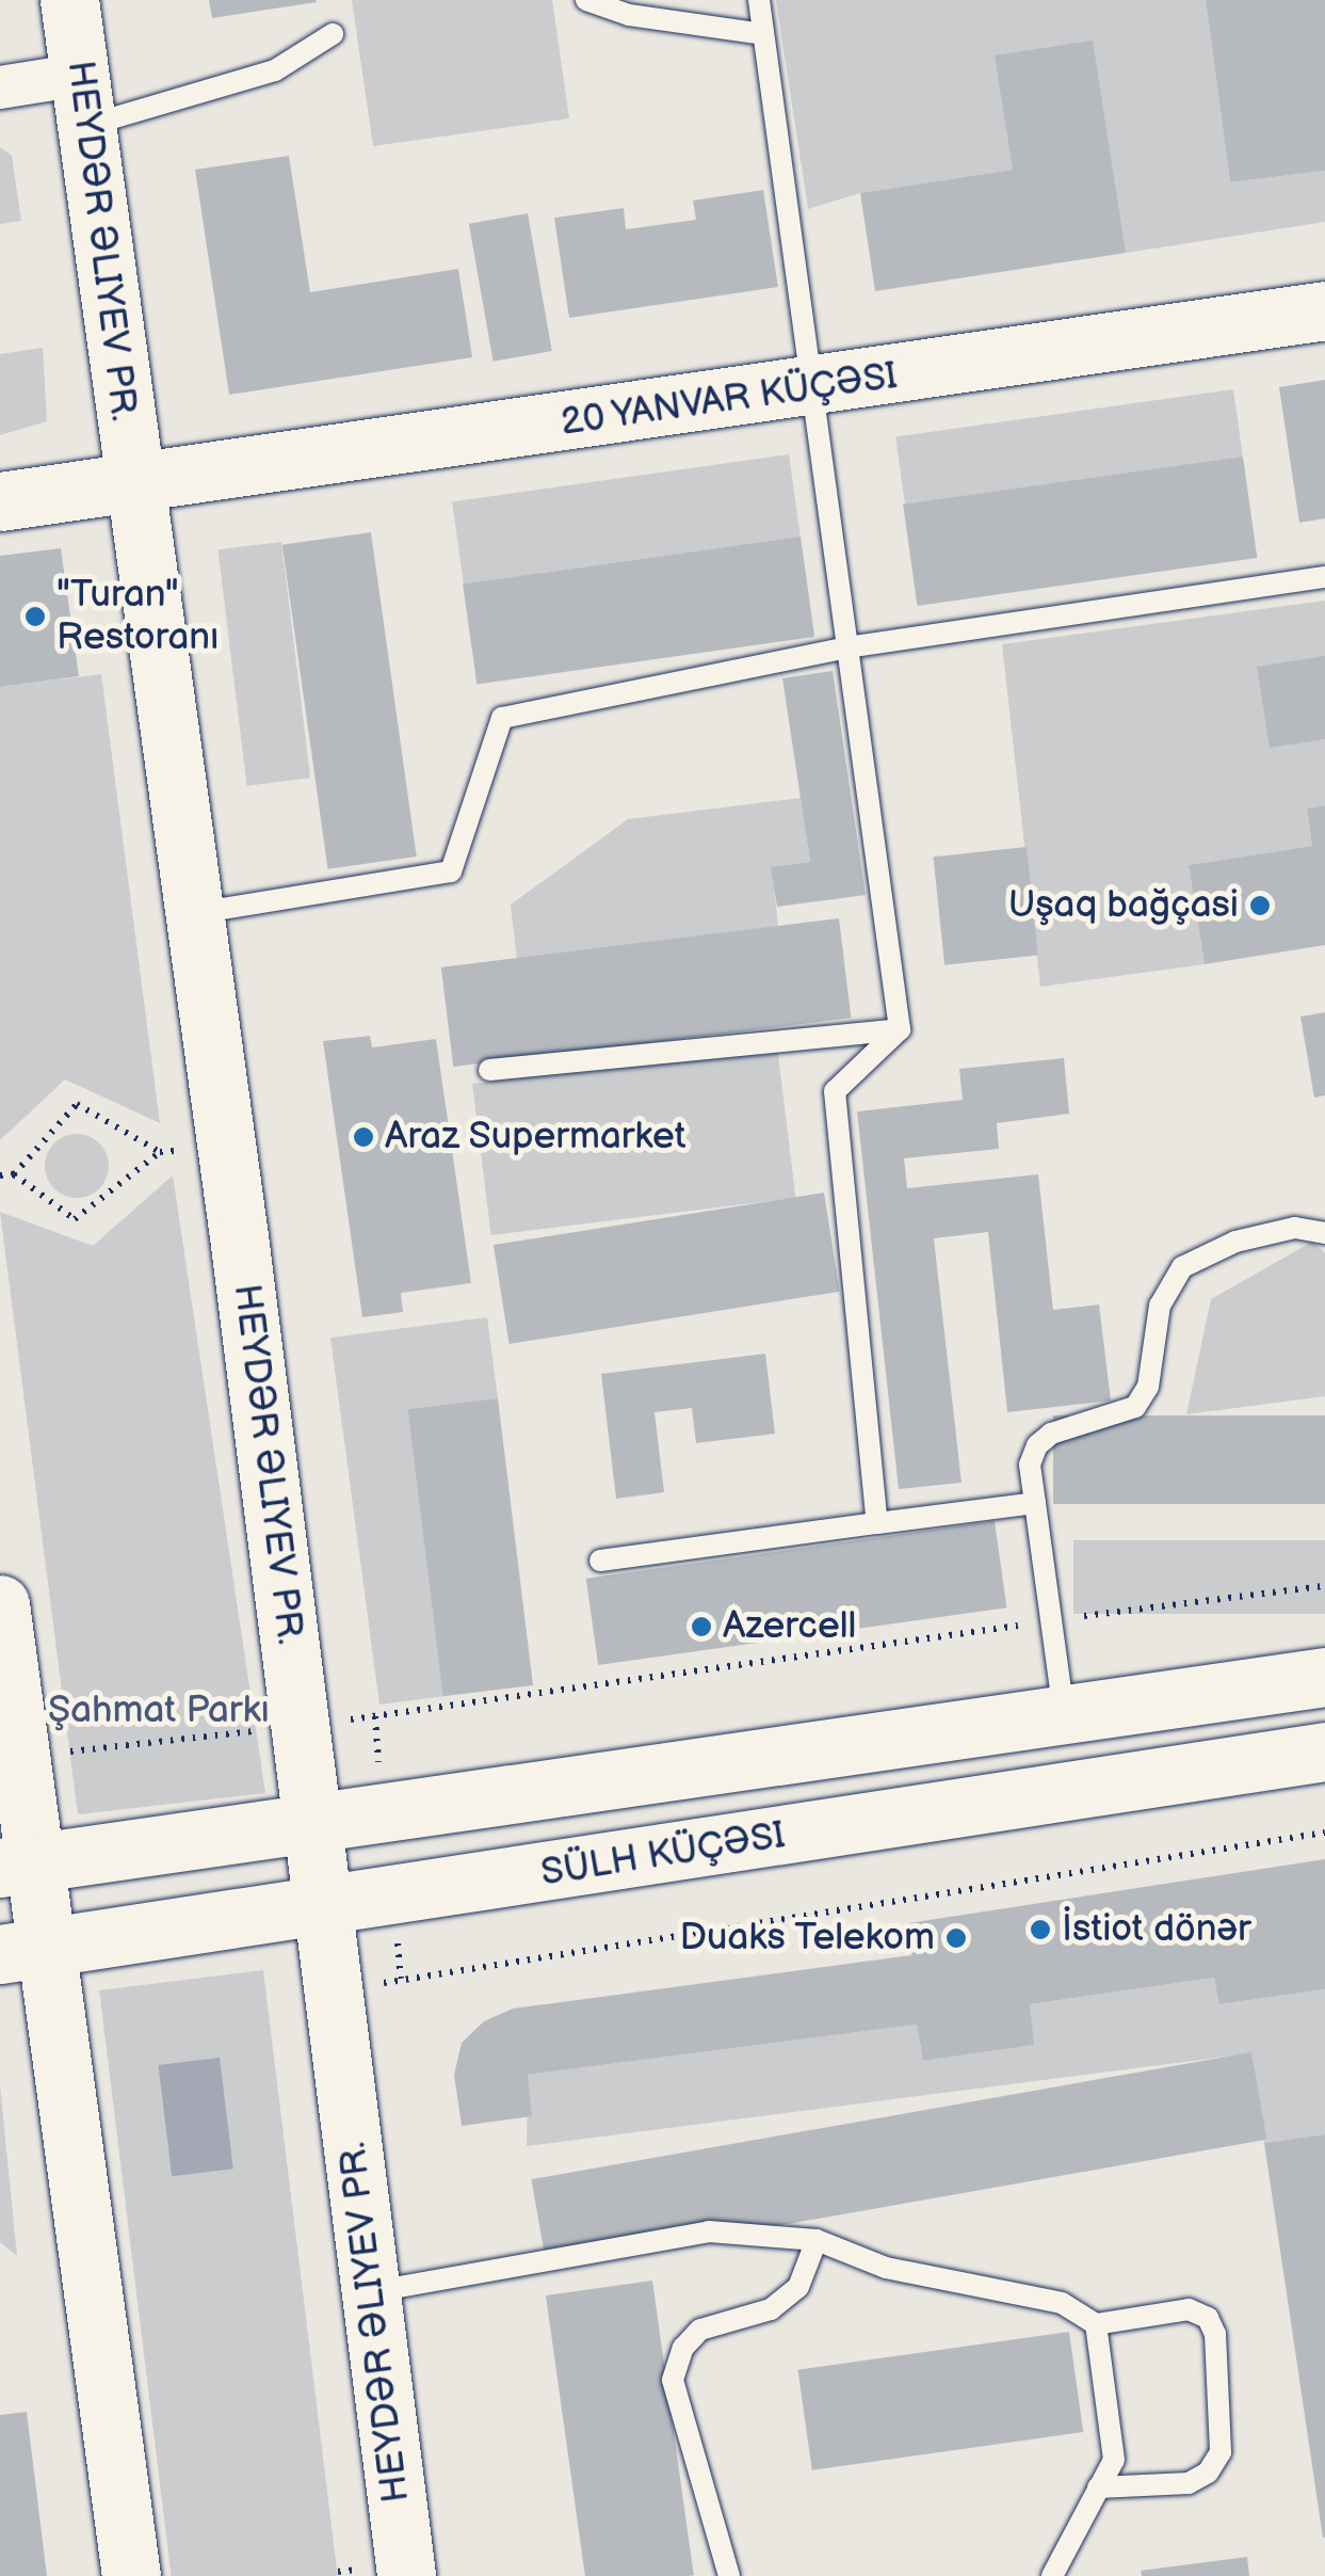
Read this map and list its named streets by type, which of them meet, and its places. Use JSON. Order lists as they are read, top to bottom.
{
  "streets": {
    "main road": ["HEYDƏR ƏLIYEV PR.", "20 YANVAR KÜÇƏSI", "SÜLH KÜÇƏSI"]
  },
  "crossings": [
    ["HEYDƏR ƏLIYEV PR.", "20 YANVAR KÜÇƏSI"],
    ["HEYDƏR ƏLIYEV PR.", "SÜLH KÜÇƏSI"]
  ],
  "parks": ["Şahmat Parkı"],
  "places": [
    "\"Turan\" Restoranı",
    "Uşaq bağçasi",
    "Araz Supermarket",
    "Azercell",
    "İstiot dönәr",
    "Duaks Telekom"
  ]
}
